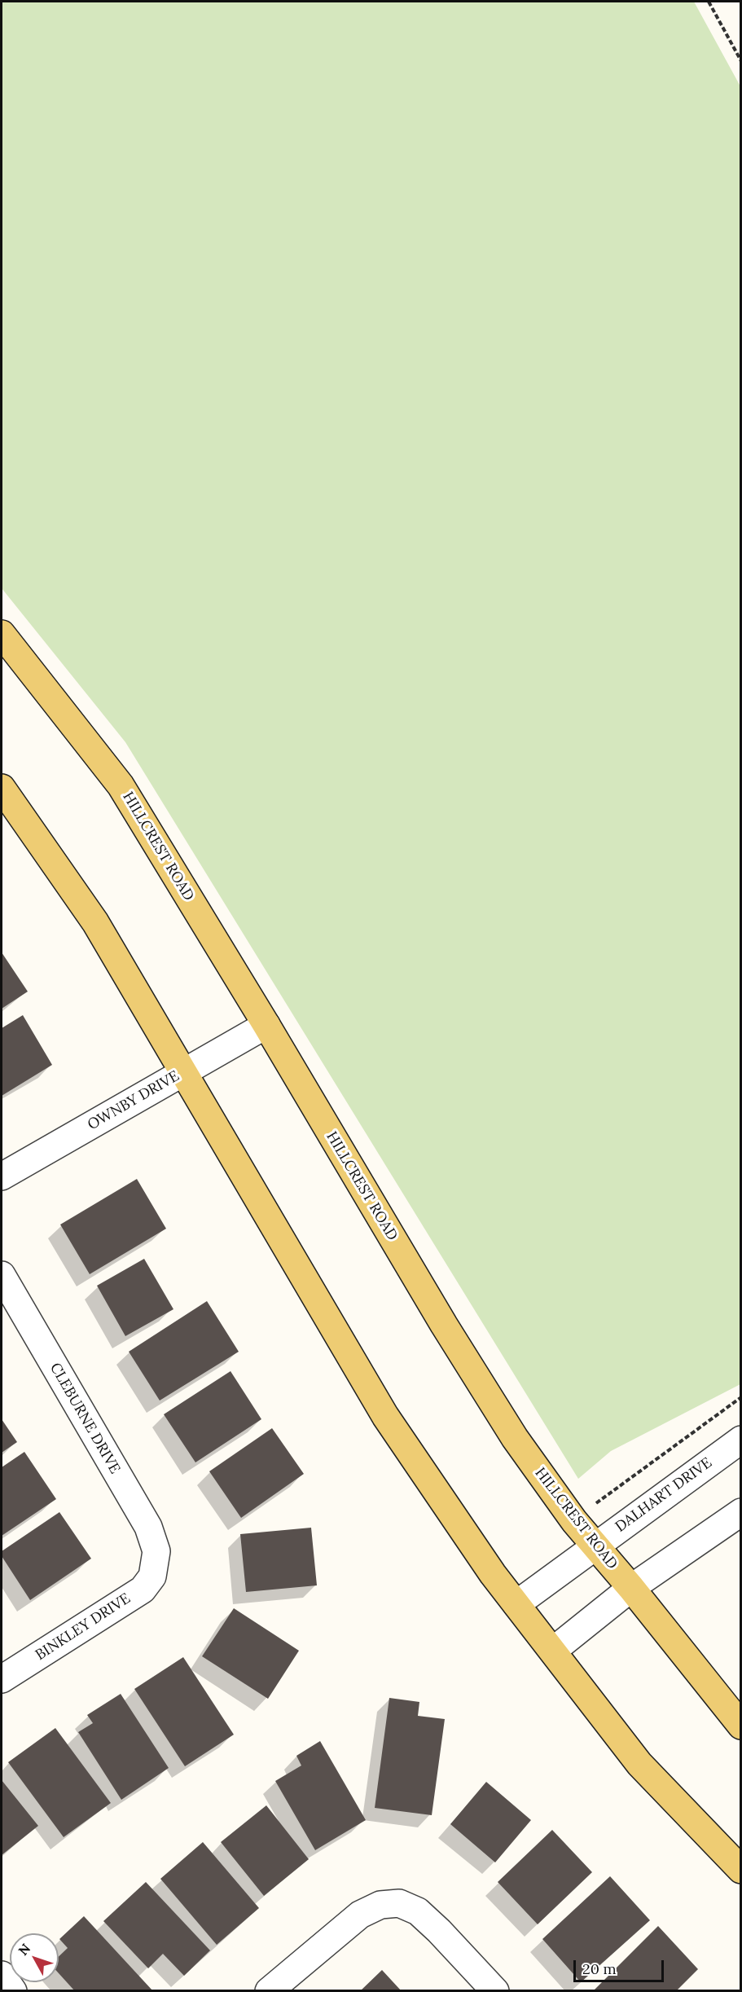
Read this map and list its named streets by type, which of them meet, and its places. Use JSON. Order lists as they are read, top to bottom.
{
  "streets": {
    "main road": ["HILLCREST ROAD"],
    "street": [
      "OWNBY DRIVE",
      "CLEBURNE DRIVE",
      "DALHART DRIVE",
      "BINKLEY DRIVE"
    ]
  },
  "crossings": [
    ["HILLCREST ROAD", "OWNBY DRIVE"],
    ["HILLCREST ROAD", "DALHART DRIVE"],
    ["CLEBURNE DRIVE", "BINKLEY DRIVE"]
  ],
  "scale_bar": "20 m",
  "north": "top left"
}
